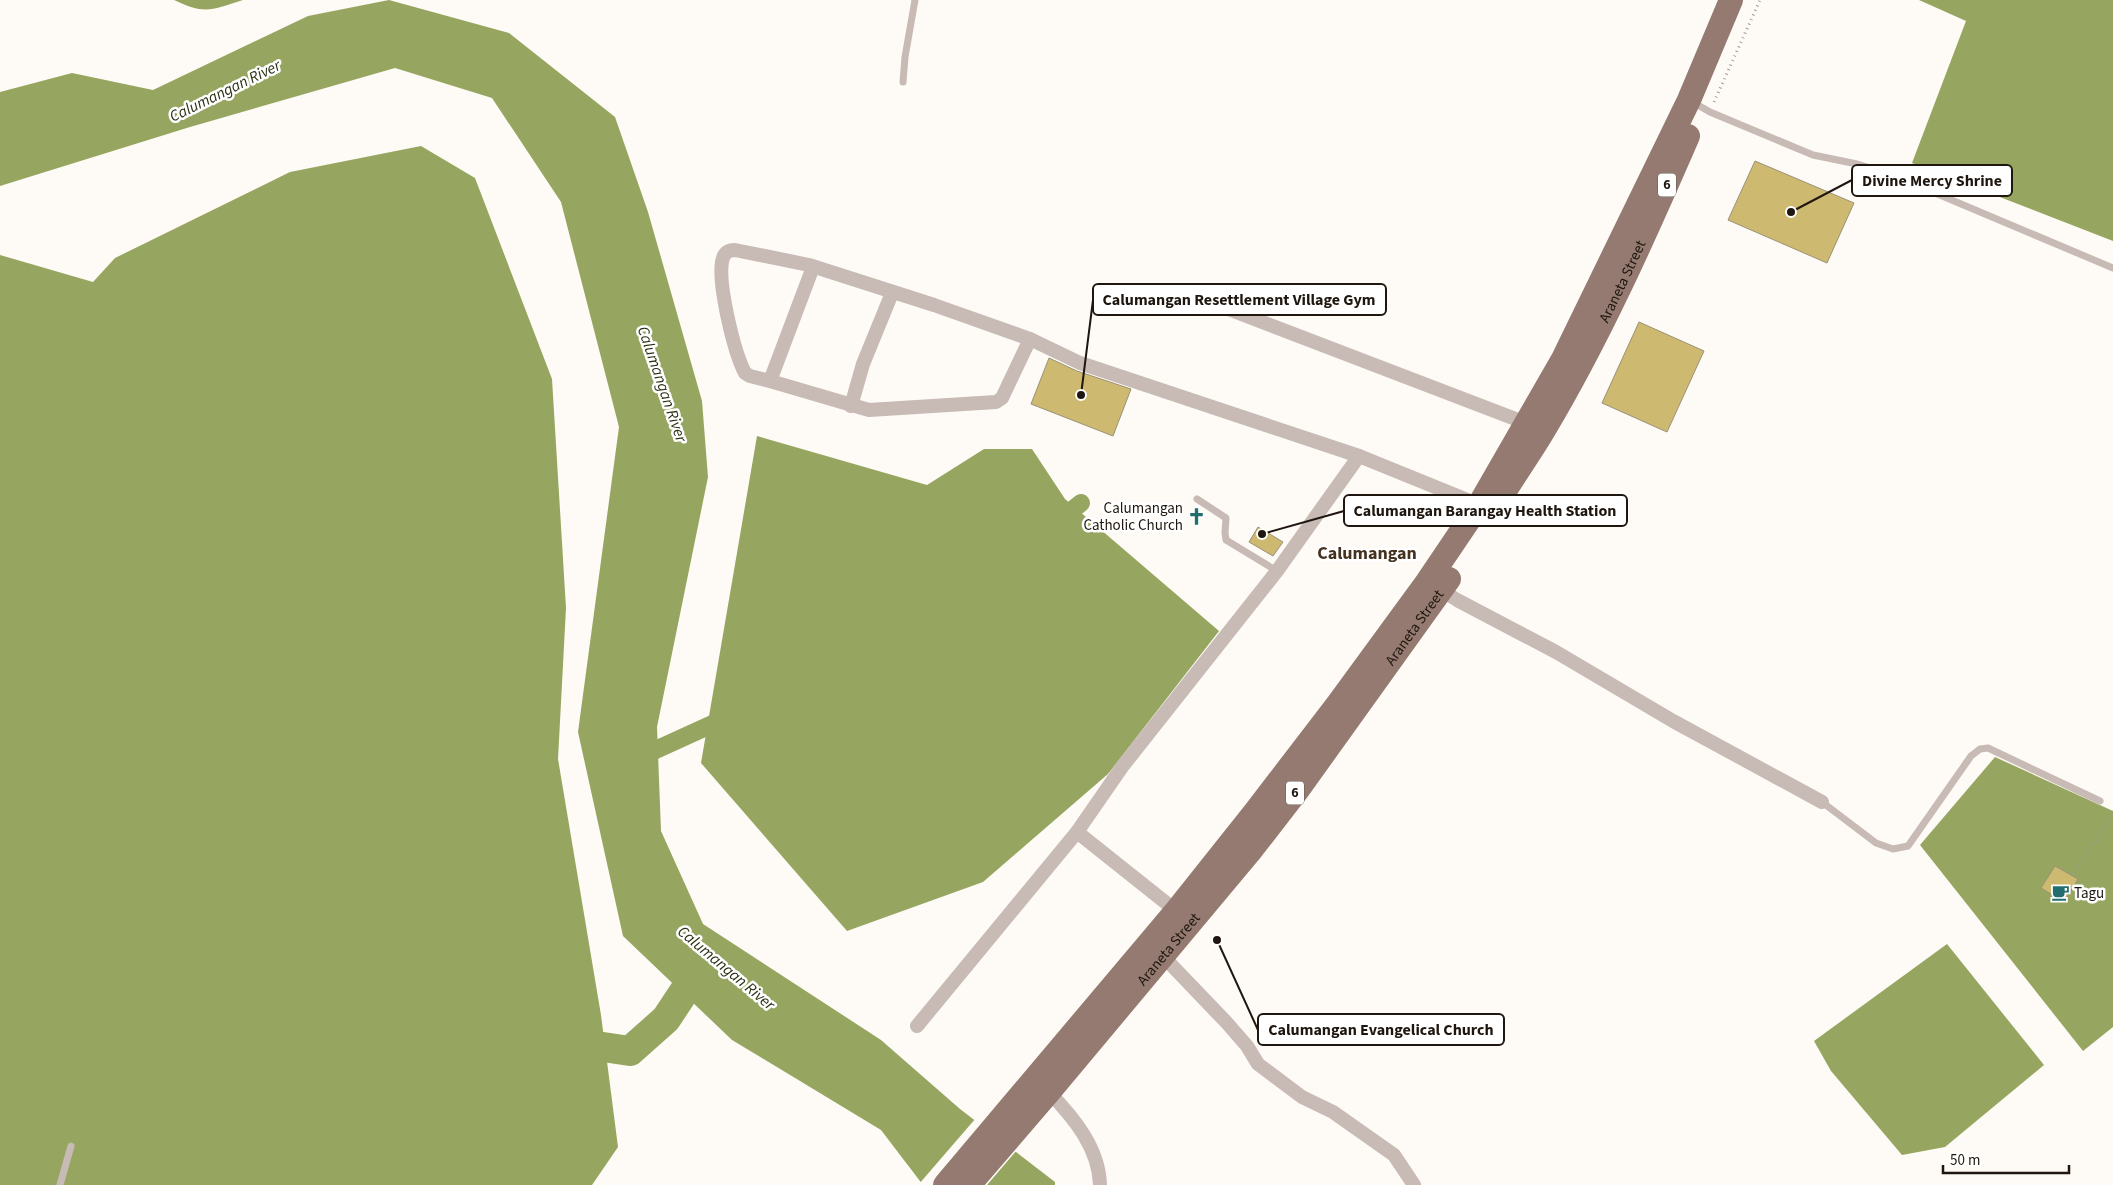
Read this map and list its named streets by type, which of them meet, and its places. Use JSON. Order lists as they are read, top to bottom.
{
  "streets": {
    "highway": ["6", "Araneta Street"]
  },
  "districts": ["Calumangan"],
  "water": ["Calumangan River"],
  "places": {
    "other": [
      "Divine Mercy Shrine",
      "Calumangan Resettlement Village Gym",
      "Calumangan Barangay Health Station",
      "Calumangan Evangelical Church"
    ],
    "church": ["Calumangan Catholic Church"],
    "cafe": ["Tagu"]
  },
  "scale_bar": "50 m"
}
